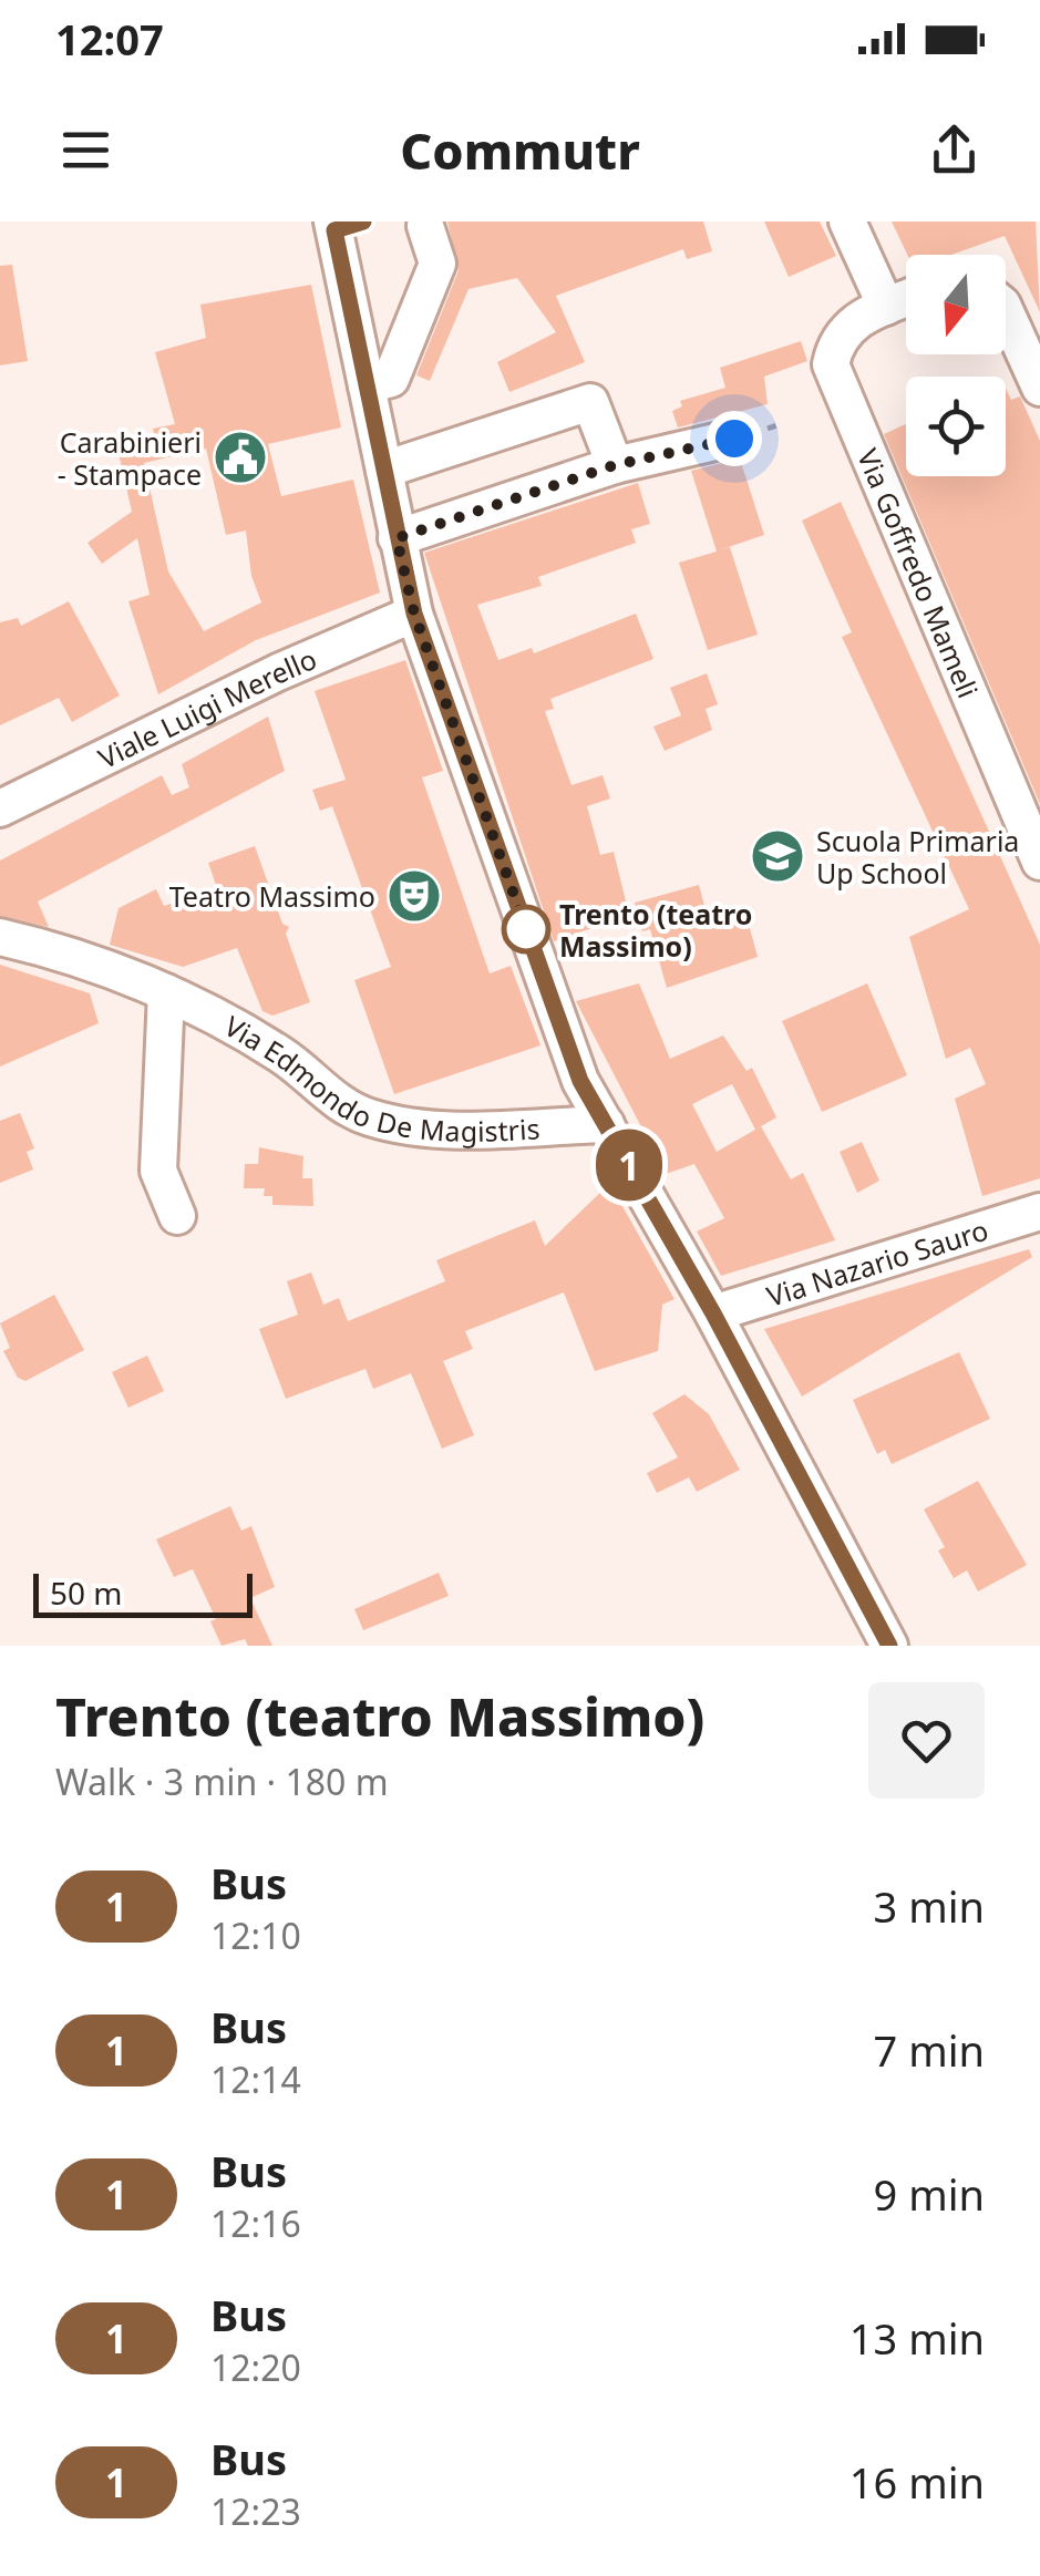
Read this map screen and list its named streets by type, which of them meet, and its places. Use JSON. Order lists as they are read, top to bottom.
{
  "streets": {
    "street": [
      "Via Goffredo Mameli",
      "Viale Luigi Merello",
      "Via Edmondo De Magistris",
      "Via Nazario Sauro"
    ]
  },
  "places": {
    "public building": ["Carabinieri - Stampace"],
    "school or university": ["Scuola Primaria Up School"],
    "theatre": ["Teatro Massimo"],
    "other": ["Trento (teatro Massimo)"]
  },
  "lines": ["bus line 1"],
  "scale_bar": "50 m",
  "north": "bottom",
  "page": {
    "status": "12:07",
    "header": "Commutr",
    "on_map": "1",
    "scale": "50 m",
    "heading": ["Trento (teatro Massimo)", "Walk · 3 min · 180 m"],
    "list": [
      {
        "mark": "1",
        "name": "Bus",
        "note": "12:10",
        "value": "3 min"
      },
      {
        "mark": "1",
        "name": "Bus",
        "note": "12:14",
        "value": "7 min"
      },
      {
        "mark": "1",
        "name": "Bus",
        "note": "12:16",
        "value": "9 min"
      },
      {
        "mark": "1",
        "name": "Bus",
        "note": "12:20",
        "value": "13 min"
      },
      {
        "mark": "1",
        "name": "Bus",
        "note": "12:23",
        "value": "16 min"
      }
    ]
  }
}
